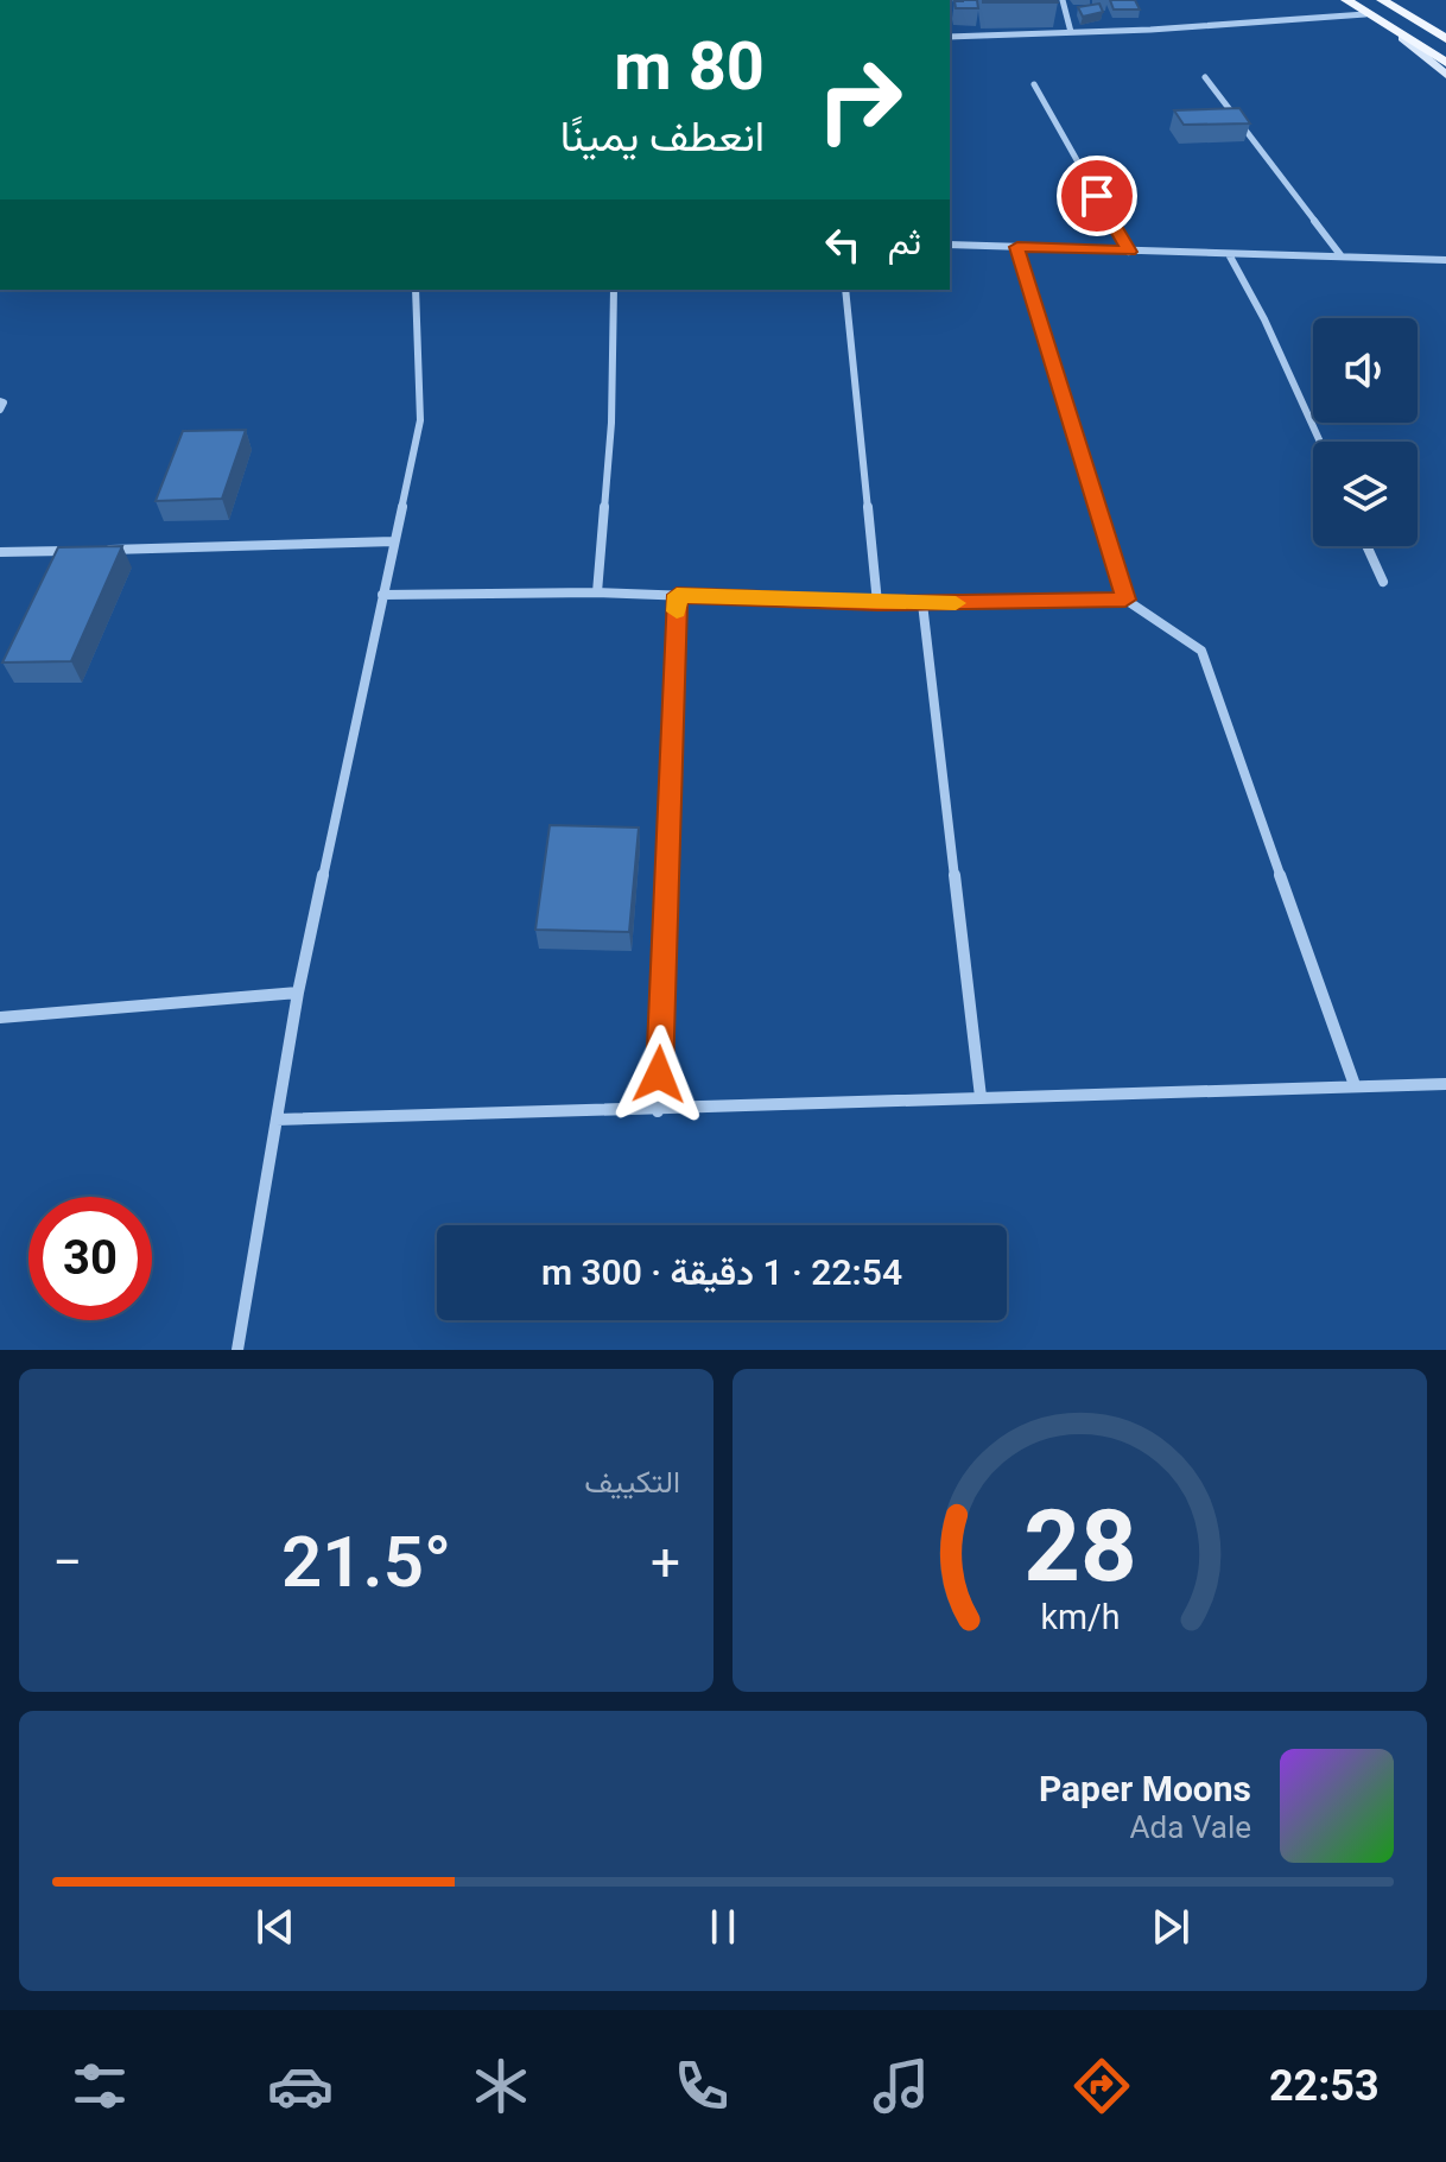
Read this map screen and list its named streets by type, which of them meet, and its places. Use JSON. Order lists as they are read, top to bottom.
{
  "page": {
    "turn": ["80 m", "انعطف يمينًا"],
    "then": "ثم",
    "limit": "30",
    "trip": "22:54 · 1 دقيقة · 300 m",
    "tile": "التكييف",
    "heat": ["−", "21.5°", "+"],
    "song": ["Paper Moons", "Ada Vale"],
    "tabs": "22:53",
    "gauge": ["28", "km/h"]
  }
}
